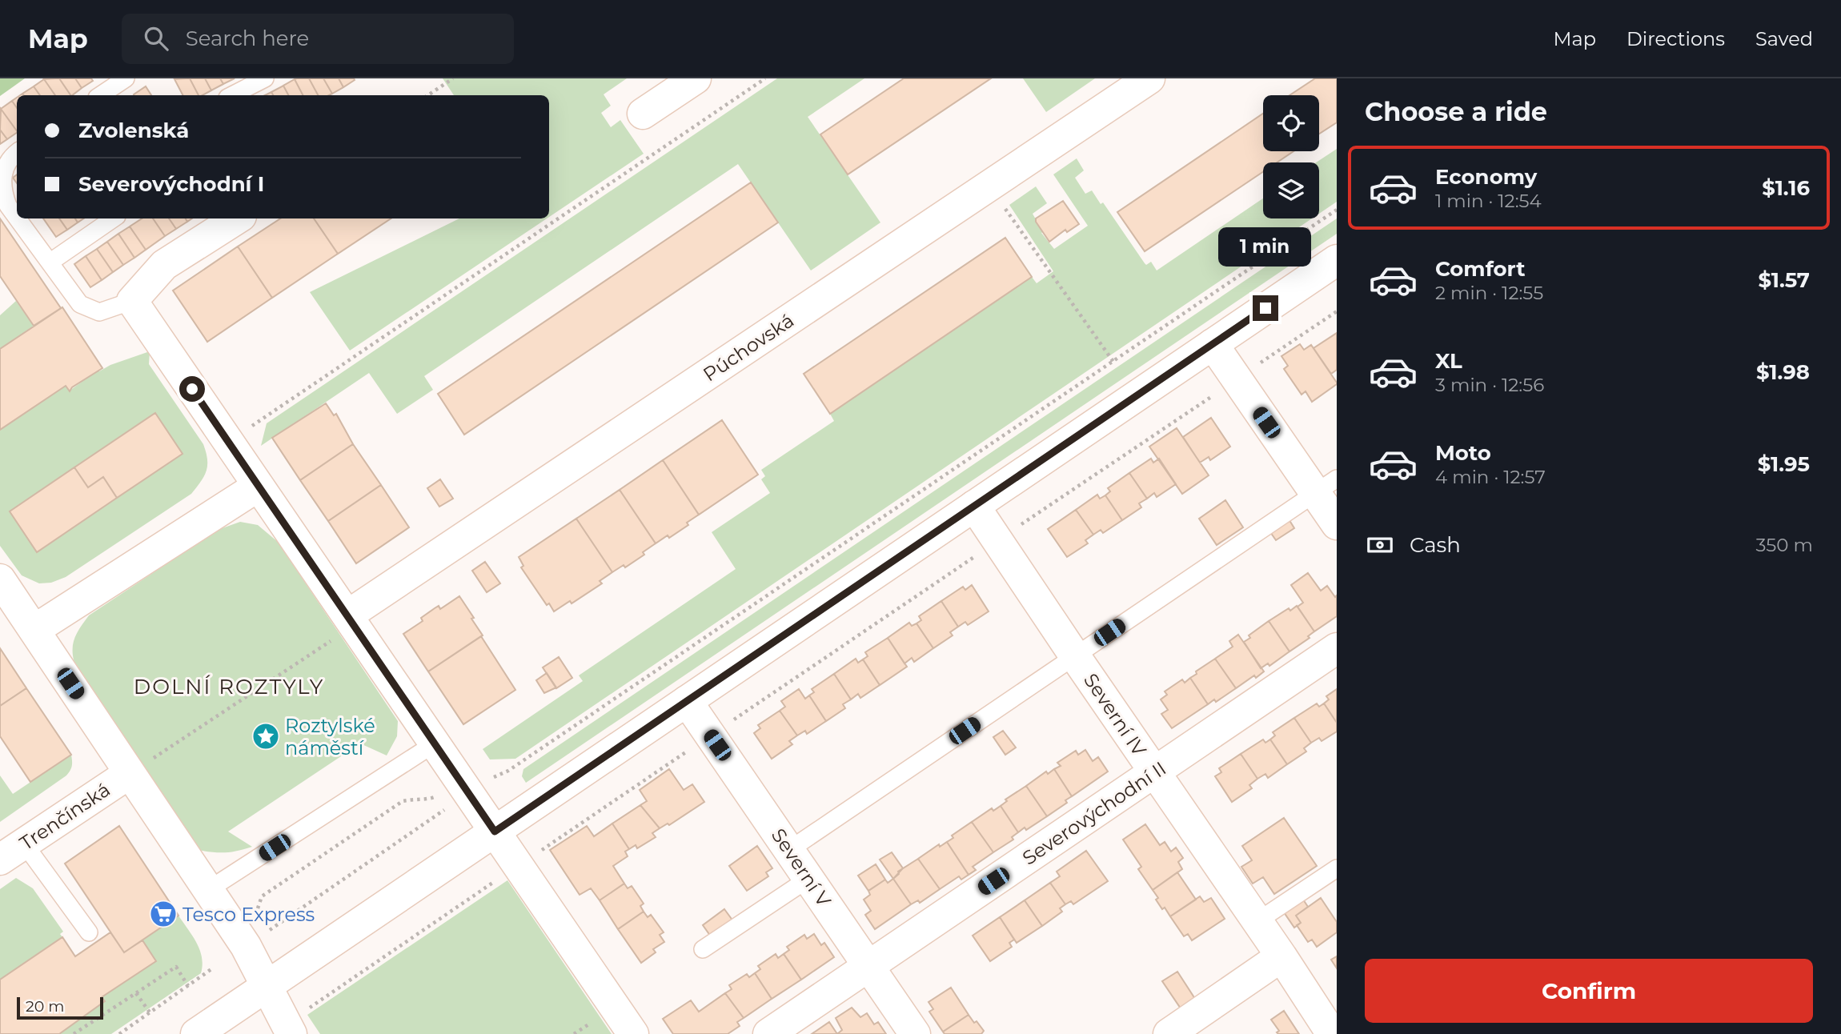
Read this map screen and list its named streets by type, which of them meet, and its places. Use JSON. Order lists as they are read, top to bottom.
{
  "streets": {
    "street": [
      "Púchovská",
      "Severní IV",
      "Severovýchodní II",
      "Trenčínská",
      "Severní V"
    ]
  },
  "crossings": [
    ["Severní IV", "Severovýchodní II"],
    ["Severovýchodní II", "Severní V"]
  ],
  "districts": ["DOLNÍ ROZTYLY"],
  "places": {
    "place": ["Roztylské náměstí"],
    "supermarket": ["Tesco Express"]
  },
  "scale_bar": "20 m",
  "page": {
    "header": "Map",
    "search": "Search here",
    "nav": ["Map", "Directions", "Saved"],
    "heading": "Choose a ride",
    "banner": ["Zvolenská", "Severovýchodní I"],
    "list": [
      {
        "name": "Economy",
        "note": "1 min · 12:54",
        "value": "$1.16"
      },
      {
        "name": "Comfort",
        "note": "2 min · 12:55",
        "value": "$1.57"
      },
      {
        "name": "XL",
        "note": "3 min · 12:56",
        "value": "$1.98"
      },
      {
        "name": "Moto",
        "note": "4 min · 12:57",
        "value": "$1.95"
      }
    ],
    "bubble": "1 min",
    "pay": ["Cash", "350 m"],
    "buttons": "Confirm",
    "scale": "20 m"
  }
}
